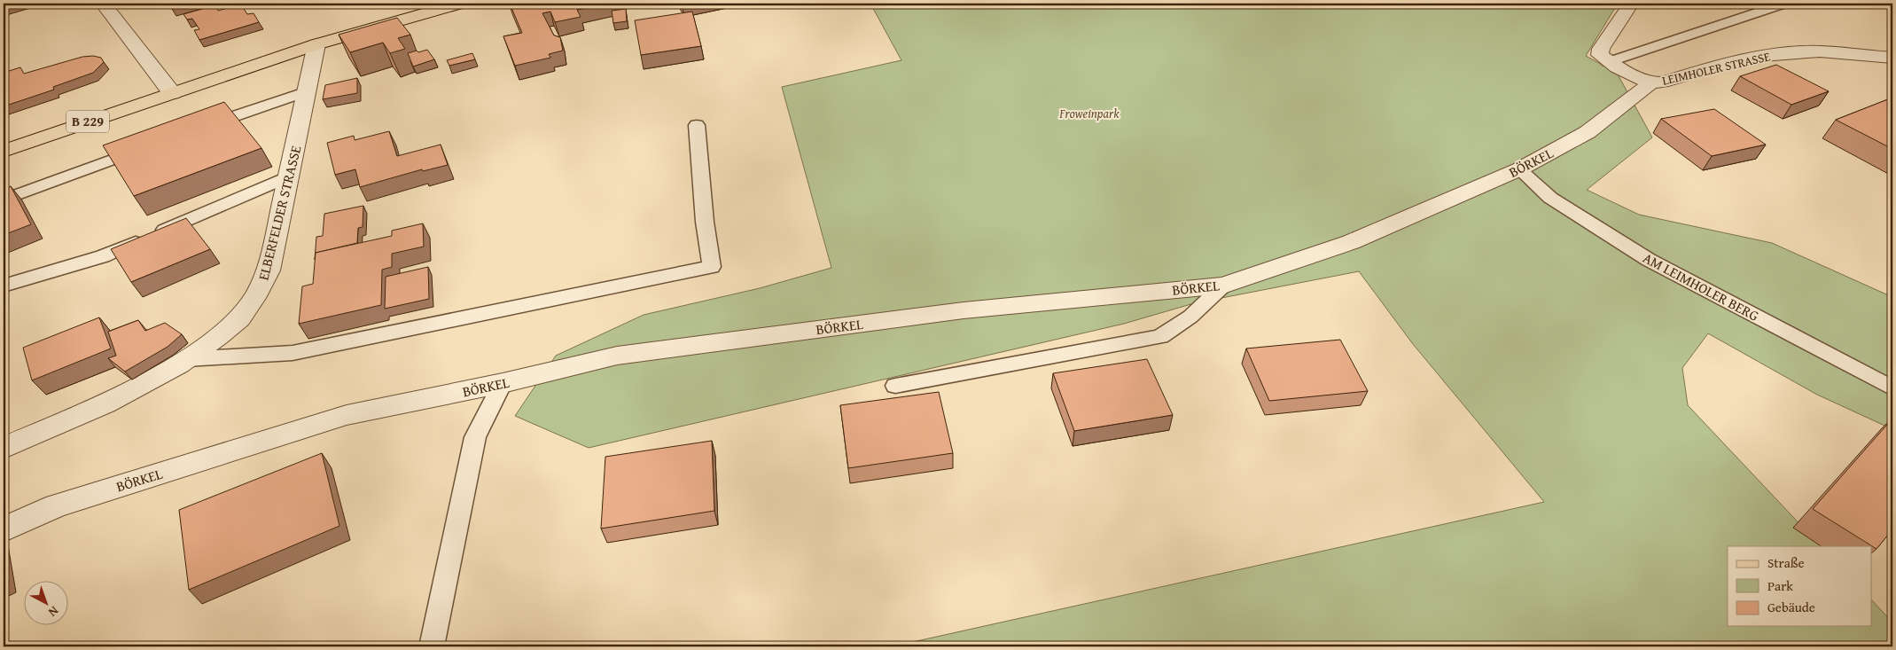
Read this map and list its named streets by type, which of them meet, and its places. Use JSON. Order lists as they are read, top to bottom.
{
  "streets": {
    "main road": ["B 229"],
    "street": ["LEIMHOLER STRASSE", "BÖRKEL", "ELBERFELDER STRASSE"],
    "lane": ["AM LEIMHOLER BERG"]
  },
  "crossings": [
    ["LEIMHOLER STRASSE", "BÖRKEL"],
    ["B 229", "ELBERFELDER STRASSE"],
    ["BÖRKEL", "AM LEIMHOLER BERG"]
  ],
  "parks": ["Froweinpark"],
  "legend": ["Straße", "Park", "Gebäude"],
  "north": "bottom right"
}
